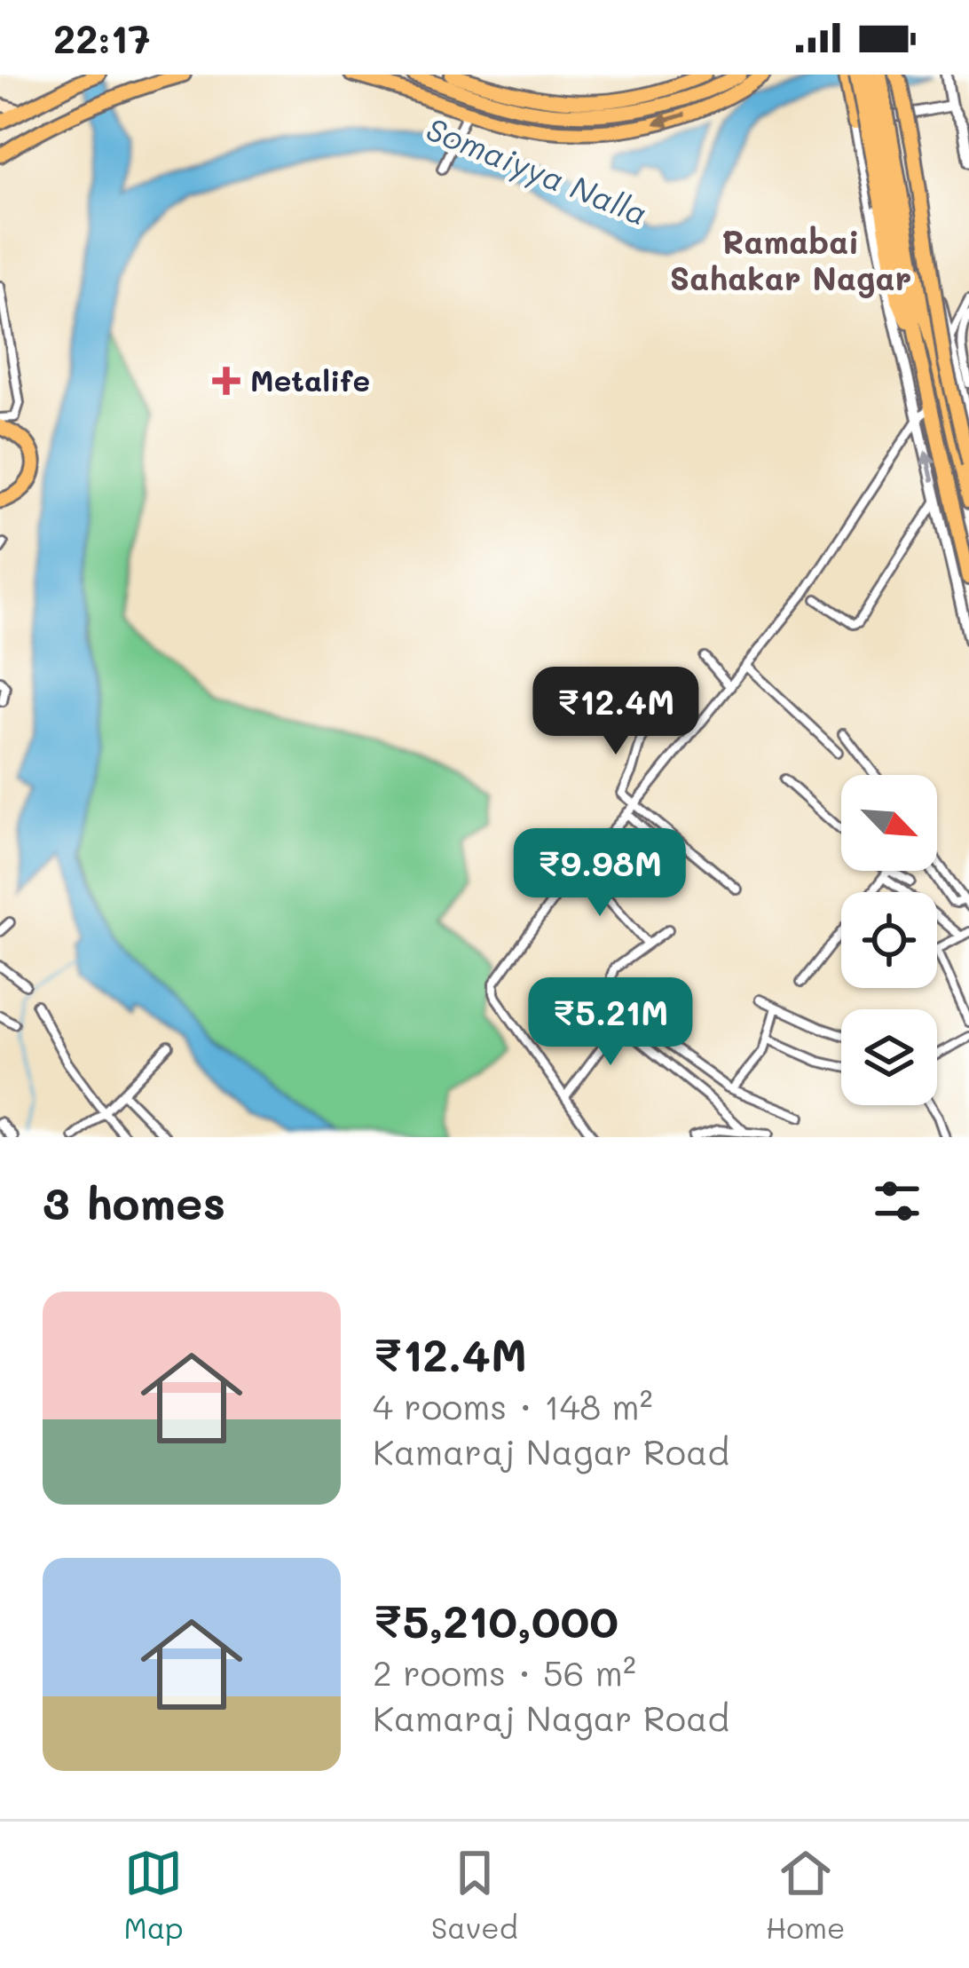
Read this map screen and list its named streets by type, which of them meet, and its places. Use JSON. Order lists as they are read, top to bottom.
{
  "districts": ["Ramabai Sahakar Nagar"],
  "water": ["Somaiyya Nalla"],
  "places": {
    "health": ["Metalife"]
  },
  "north": "bottom right",
  "page": {
    "status": "22:17",
    "price": ["₹12.4M", "₹9.98M", "₹5.21M"],
    "heading": "3 homes",
    "list": [
      {
        "name": "₹12.4M",
        "note": "4 rooms · 148 m² · Kamaraj Nagar Road"
      },
      {
        "name": "₹5,210,000",
        "note": "2 rooms · 56 m² · Kamaraj Nagar Road"
      }
    ],
    "tabs": ["Map", "Saved", "Home"]
  }
}
